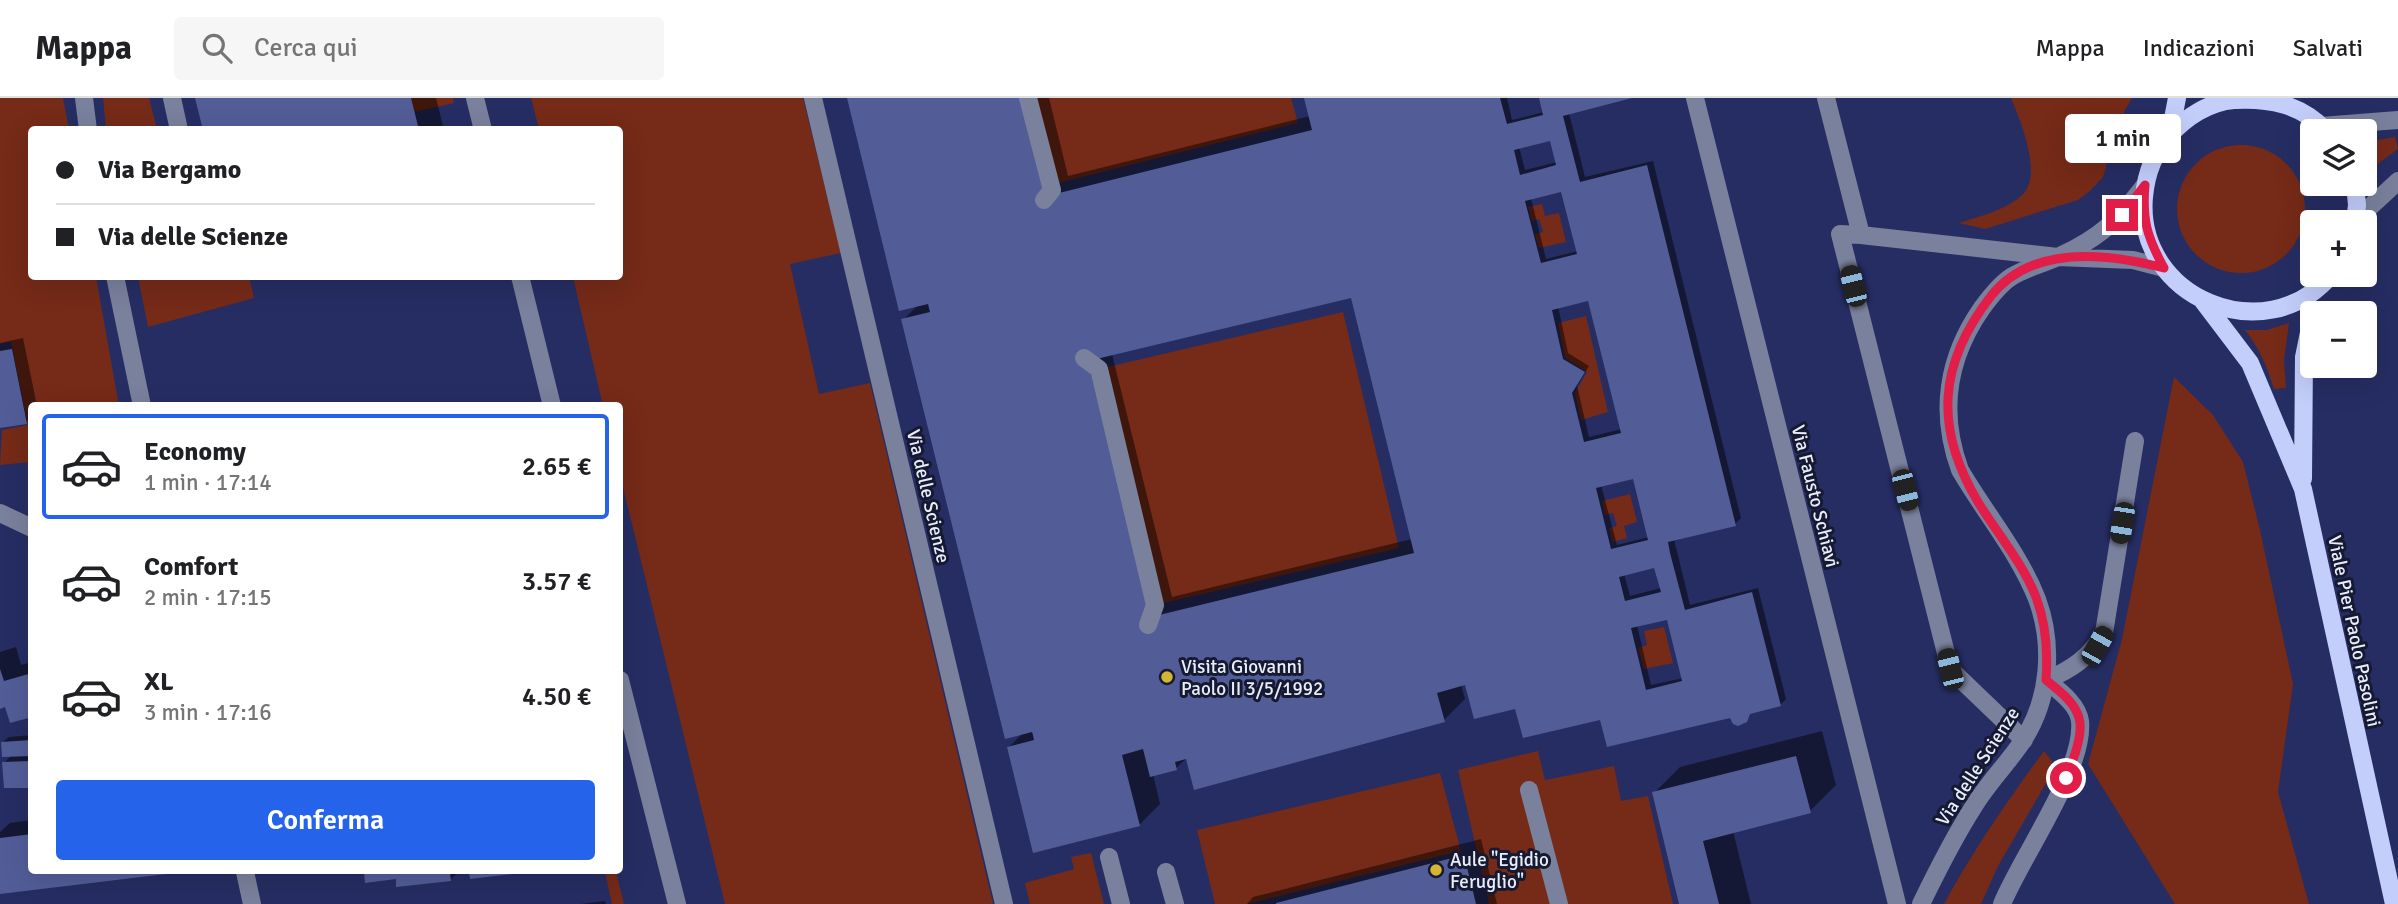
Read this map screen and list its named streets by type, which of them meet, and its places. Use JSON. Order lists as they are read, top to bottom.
{
  "streets": {
    "main road": ["Viale Pier Paolo Pasolini"],
    "street": ["Via delle Scienze", "Via Fausto Schiavi"]
  },
  "places": ["Visita Giovanni Paolo II 3/5/1992", "Aule \"Egidio Feruglio\""],
  "page": {
    "header": "Mappa",
    "search": "Cerca qui",
    "nav": ["Mappa", "Indicazioni", "Salvati"],
    "bubble": "1 min",
    "map_buttons": ["+", "−"],
    "banner": ["Via Bergamo", "Via delle Scienze"],
    "list": [
      {
        "name": "Economy",
        "note": "1 min · 17:14",
        "value": "2.65 €"
      },
      {
        "name": "Comfort",
        "note": "2 min · 17:15",
        "value": "3.57 €"
      },
      {
        "name": "XL",
        "note": "3 min · 17:16",
        "value": "4.50 €"
      }
    ],
    "buttons": "Conferma"
  }
}
